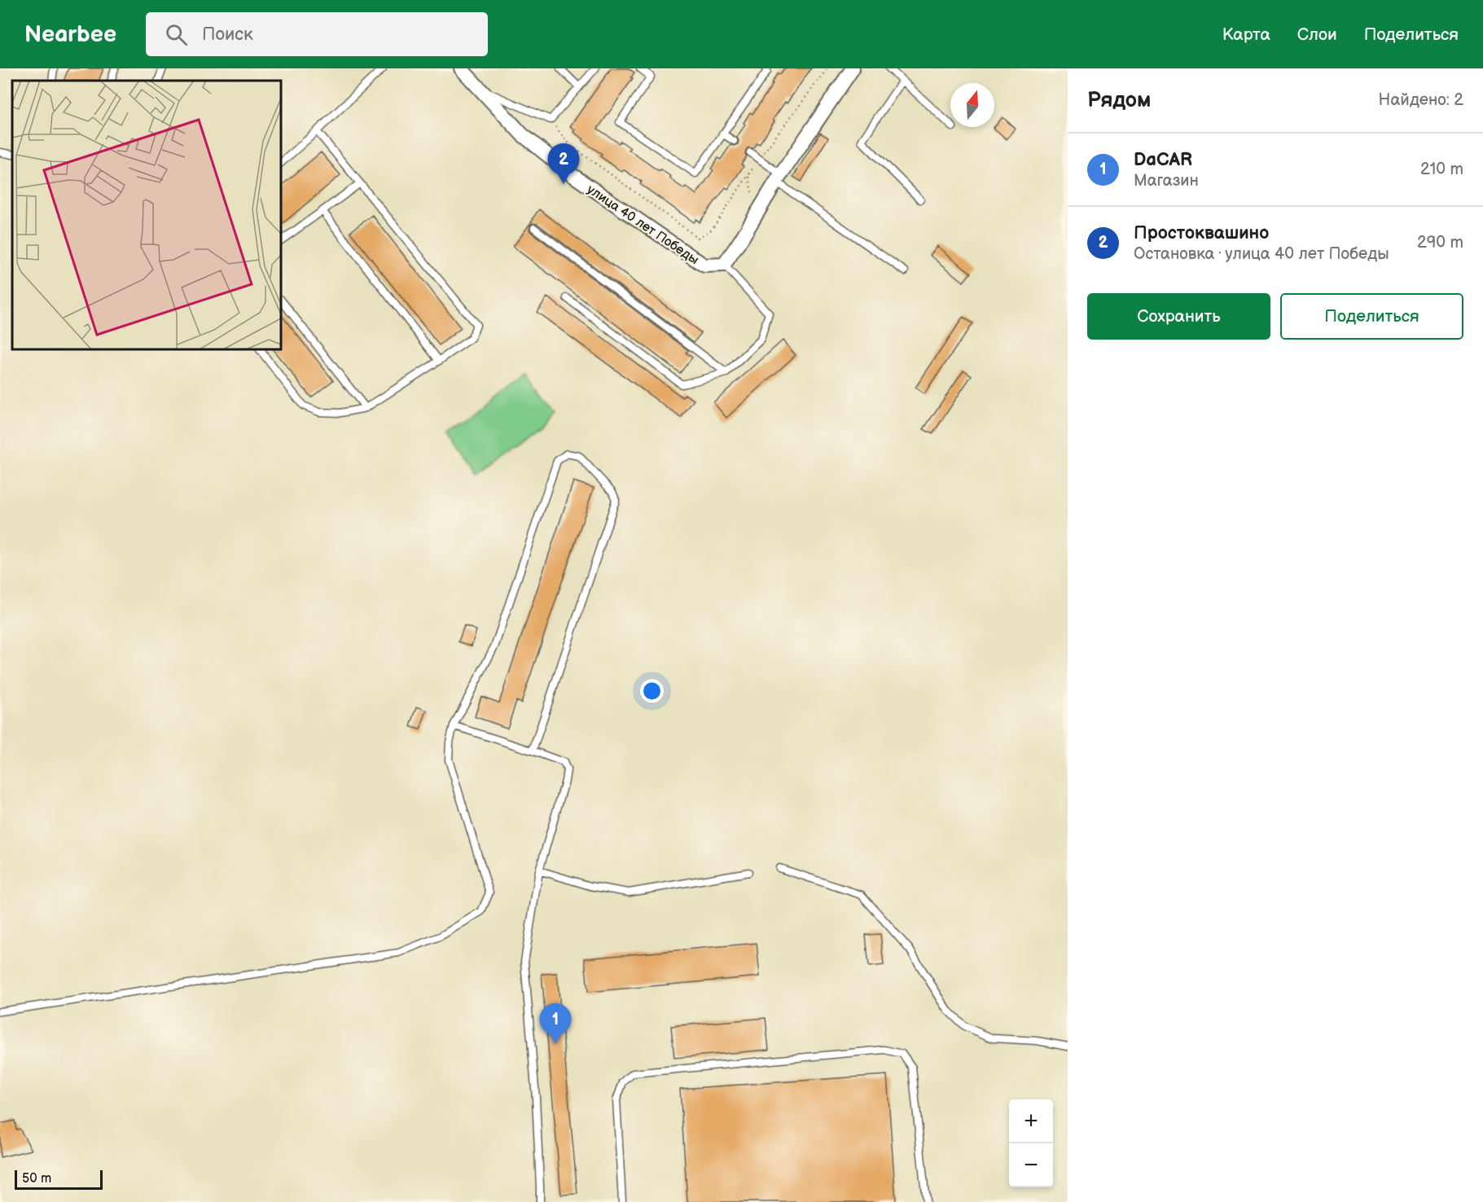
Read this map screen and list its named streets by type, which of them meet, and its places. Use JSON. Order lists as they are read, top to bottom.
{
  "streets": {
    "street": ["улица 40 лет Победы"]
  },
  "scale_bar": "50 m",
  "north": "top",
  "page": {
    "header": "Nearbee",
    "search": "Поиск",
    "nav": ["Карта", "Слои", "Поделиться"],
    "heading": ["Рядом", "Найдено: 2"],
    "list": [
      {
        "mark": "1",
        "name": "DaCAR",
        "note": "Магазин",
        "value": "210 m"
      },
      {
        "mark": "2",
        "name": "Простоквашино",
        "note": "Остановка · улица 40 лет Победы",
        "value": "290 m"
      }
    ],
    "pins": ["2", "1"],
    "buttons": ["Сохранить", "Поделиться"],
    "map_buttons": ["+", "−"],
    "scale": "50 m"
  }
}
